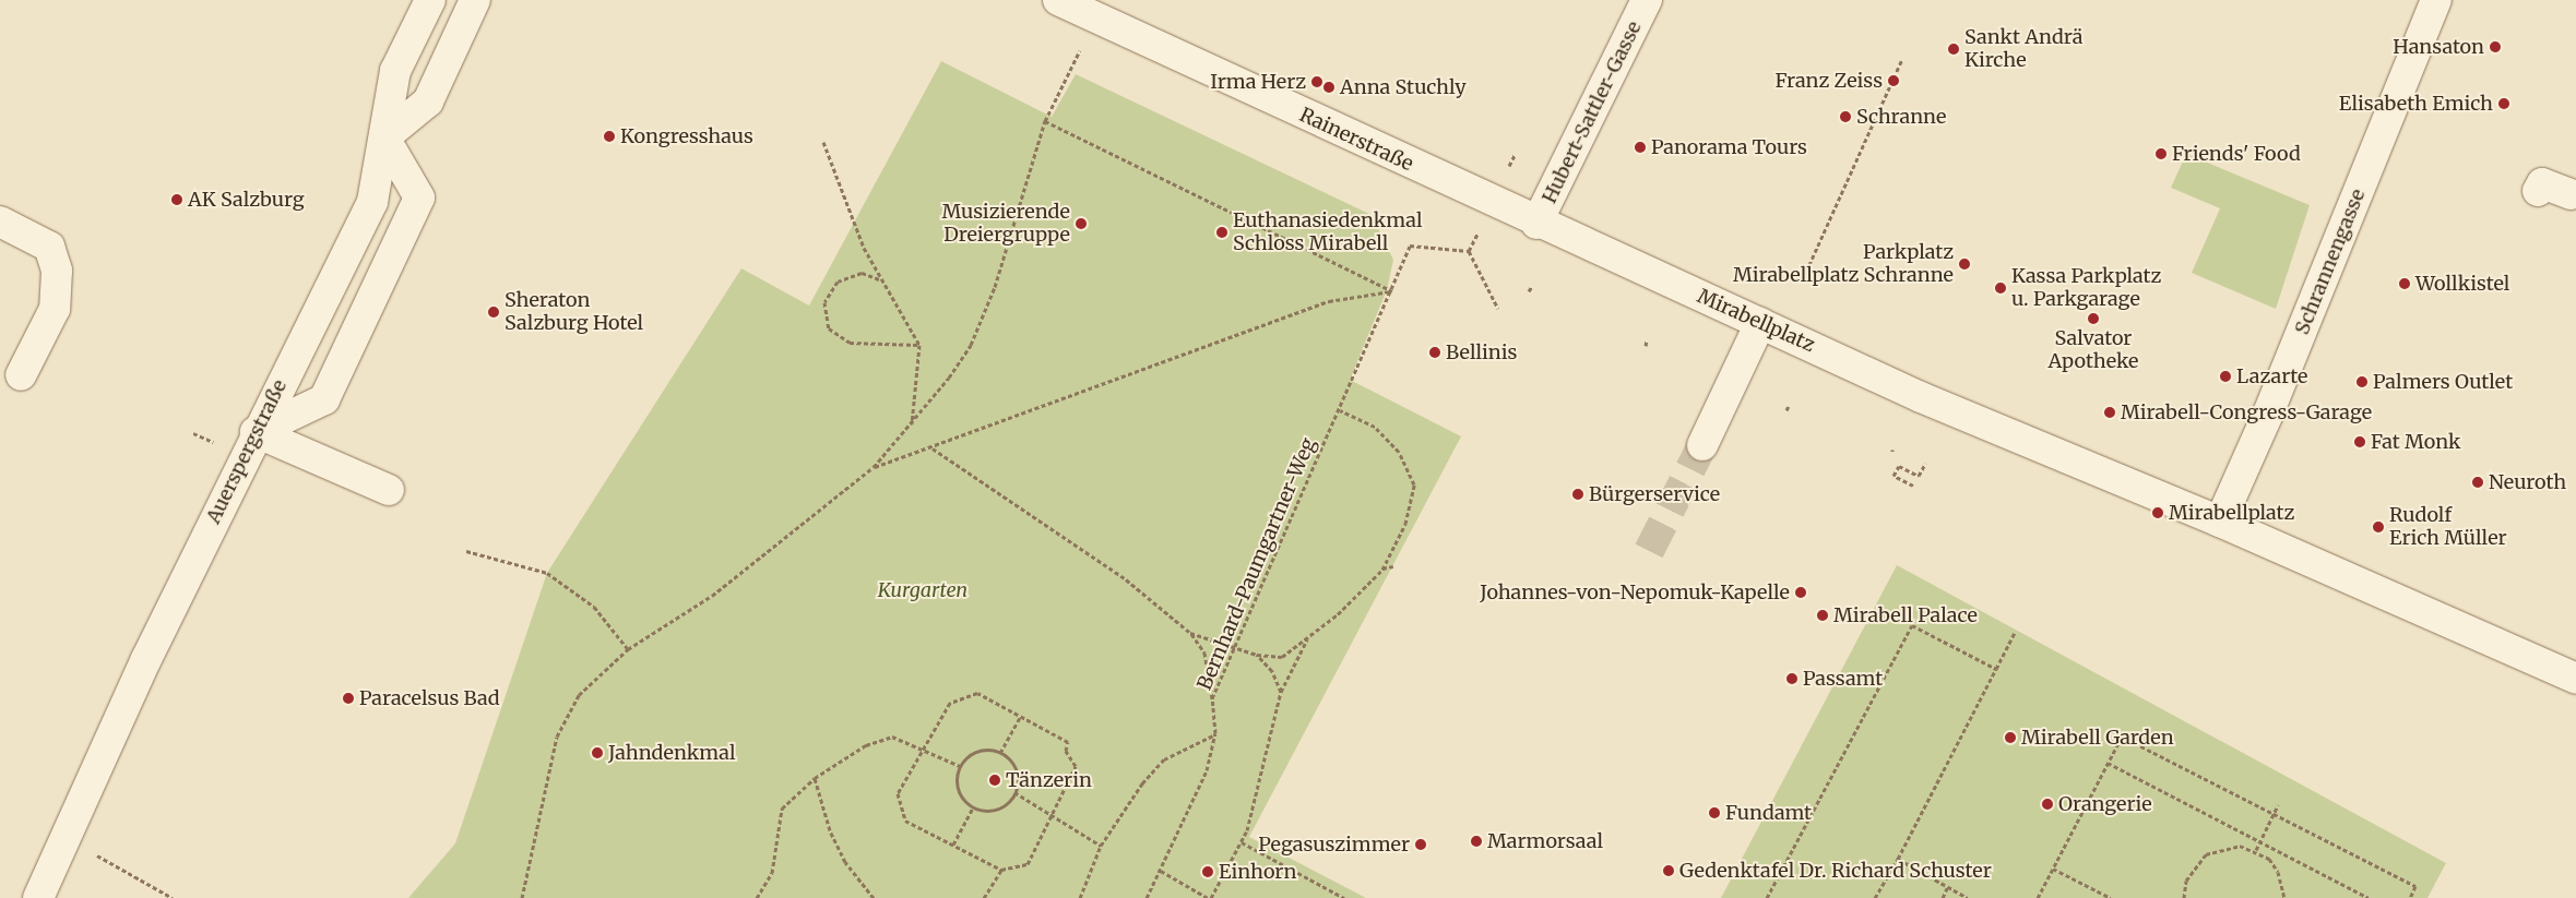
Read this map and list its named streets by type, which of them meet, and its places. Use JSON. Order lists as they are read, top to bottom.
{
  "streets": {
    "street": [
      "Hubert-Sattler-Gasse",
      "Rainerstraße",
      "Schrannengasse",
      "Mirabellplatz",
      "Auerspergstraße"
    ],
    "path": ["Bernhard-Paumgartner-Weg"]
  },
  "crossings": [
    ["Hubert-Sattler-Gasse", "Rainerstraße"],
    ["Hubert-Sattler-Gasse", "Mirabellplatz"],
    ["Rainerstraße", "Mirabellplatz"],
    ["Schrannengasse", "Mirabellplatz"]
  ],
  "parks": ["Kurgarten"],
  "places": [
    "Hansaton",
    "Sankt Andrä Kirche",
    "Franz Zeiss",
    "Irma Herz",
    "Anna Stuchly",
    "Elisabeth Emich",
    "Schranne",
    "Kongresshaus",
    "Panorama Tours",
    "Friends' Food",
    "AK Salzburg",
    "Musizierende Dreiergruppe",
    "Euthanasiedenkmal Schloss Mirabell",
    "Parkplatz Mirabellplatz Schranne",
    "Wollkistel",
    "Kassa Parkplatz u. Parkgarage",
    "Sheraton Salzburg Hotel",
    "Salvator Apotheke",
    "Bellinis",
    "Lazarte",
    "Palmers Outlet",
    "Mirabell-Congress-Garage",
    "Fat Monk",
    "Neuroth",
    "Bürgerservice",
    "Mirabellplatz",
    "Rudolf Erich Müller",
    "Johannes-von-Nepomuk-Kapelle",
    "Mirabell Palace",
    "Passamt",
    "Paracelsus Bad",
    "Mirabell Garden",
    "Jahndenkmal",
    "Tänzerin",
    "Orangerie",
    "Fundamt",
    "Marmorsaal",
    "Pegasuszimmer",
    "Gedenktafel Dr. Richard Schuster",
    "Einhorn"
  ]
}
